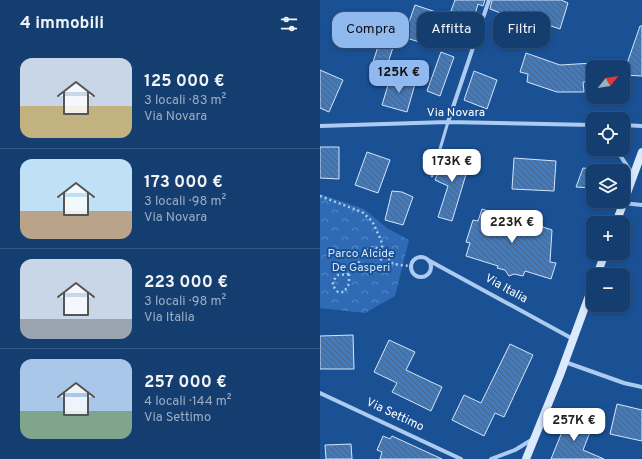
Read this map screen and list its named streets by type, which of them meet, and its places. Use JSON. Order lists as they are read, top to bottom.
{
  "streets": {
    "street": ["Via Novara", "Via Italia", "Via Settimo"]
  },
  "parks": ["Parco Alcide De Gasperi"],
  "north": "top right",
  "page": {
    "heading": "4 immobili",
    "chip": ["Compra", "Affitta", "Filtri"],
    "list": [
      {
        "name": "125 000 €",
        "note": "3 locali · 83 m² · Via Novara"
      },
      {
        "name": "173 000 €",
        "note": "3 locali · 98 m² · Via Novara"
      },
      {
        "name": "223 000 €",
        "note": "3 locali · 98 m² · Via Italia"
      },
      {
        "name": "257 000 €",
        "note": "4 locali · 144 m² · Via Settimo"
      }
    ],
    "map_buttons": ["+", "−"],
    "price": [
      "125K €",
      "173K €",
      "223K €",
      "257K €"
    ]
  }
}
